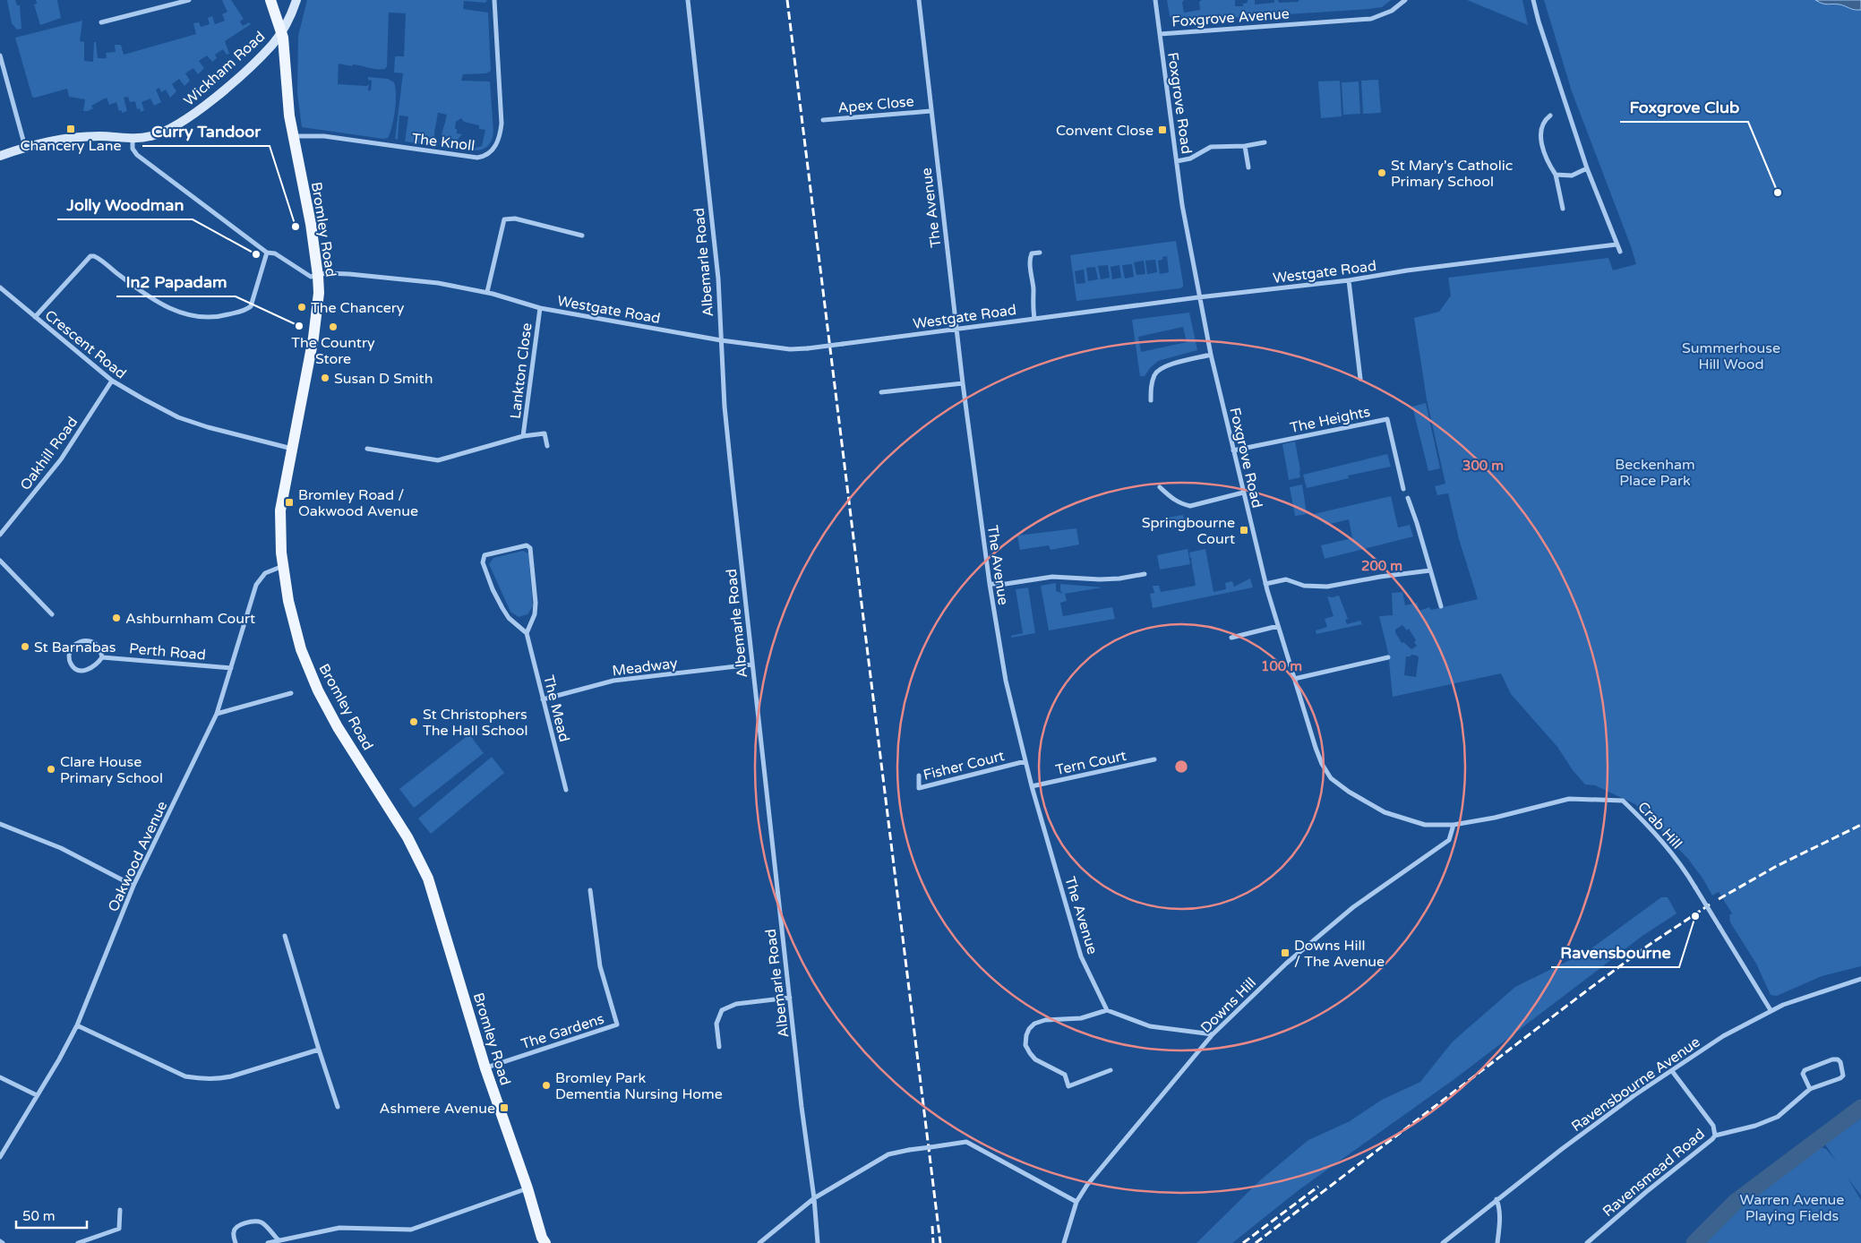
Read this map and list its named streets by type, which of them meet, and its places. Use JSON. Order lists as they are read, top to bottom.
{
  "streets": {
    "main road": ["Wickham Road", "Bromley Road"],
    "street": [
      "Foxgrove Avenue",
      "Foxgrove Road",
      "Apex Close",
      "The Knoll",
      "The Avenue",
      "Albemarle Road",
      "Westgate Road",
      "Crescent Road",
      "Lankton Close",
      "The Heights",
      "Oakhill Road",
      "Perth Road",
      "Meadway",
      "The Mead",
      "Tern Court",
      "Fisher Court",
      "Crab Hill",
      "Oakwood Avenue",
      "Downs Hill",
      "The Gardens",
      "Ravensbourne Avenue",
      "Ravensmead Road"
    ]
  },
  "crossings": [
    ["Foxgrove Avenue", "Foxgrove Road"],
    ["Wickham Road", "Bromley Road"],
    ["Foxgrove Road", "Westgate Road"],
    ["Foxgrove Road", "The Heights"],
    ["Foxgrove Road", "Crab Hill"],
    ["Foxgrove Road", "Downs Hill"],
    ["Apex Close", "The Avenue"],
    ["The Knoll", "Bromley Road"],
    ["The Avenue", "Westgate Road"],
    ["The Avenue", "Tern Court"],
    ["The Avenue", "Fisher Court"],
    ["Bromley Road", "Westgate Road"],
    ["Bromley Road", "Crescent Road"],
    ["Bromley Road", "Oakwood Avenue"],
    ["Bromley Road", "The Gardens"],
    ["Albemarle Road", "Westgate Road"],
    ["Albemarle Road", "Meadway"],
    ["Westgate Road", "Lankton Close"],
    ["Crescent Road", "Oakhill Road"],
    ["Perth Road", "Oakwood Avenue"],
    ["Meadway", "The Mead"],
    ["Crab Hill", "Downs Hill"],
    ["Crab Hill", "Ravensbourne Avenue"],
    ["Ravensbourne Avenue", "Ravensmead Road"]
  ],
  "parks": ["Summerhouse Hill Wood", "Beckenham Place Park", "Warren Avenue Playing Fields"],
  "places": {
    "transit": [
      "Chancery Lane",
      "Convent Close",
      "Bromley Road / Oakwood Avenue",
      "Springbourne Court",
      "Downs Hill / The Avenue",
      "Ashmere Avenue"
    ],
    "other": [
      "St Mary's Catholic Primary School",
      "Foxgrove Club",
      "Curry Tandoor",
      "Jolly Woodman",
      "The Chancery",
      "In2 Papadam",
      "The Country Store",
      "Susan D Smith",
      "Ashburnham Court",
      "St Barnabas",
      "St Christophers The Hall School",
      "Clare House Primary School",
      "Ravensbourne",
      "Bromley Park Dementia Nursing Home"
    ]
  },
  "scale_bar": "50 m",
  "rings": ["300 m", "200 m", "100 m"]
}
